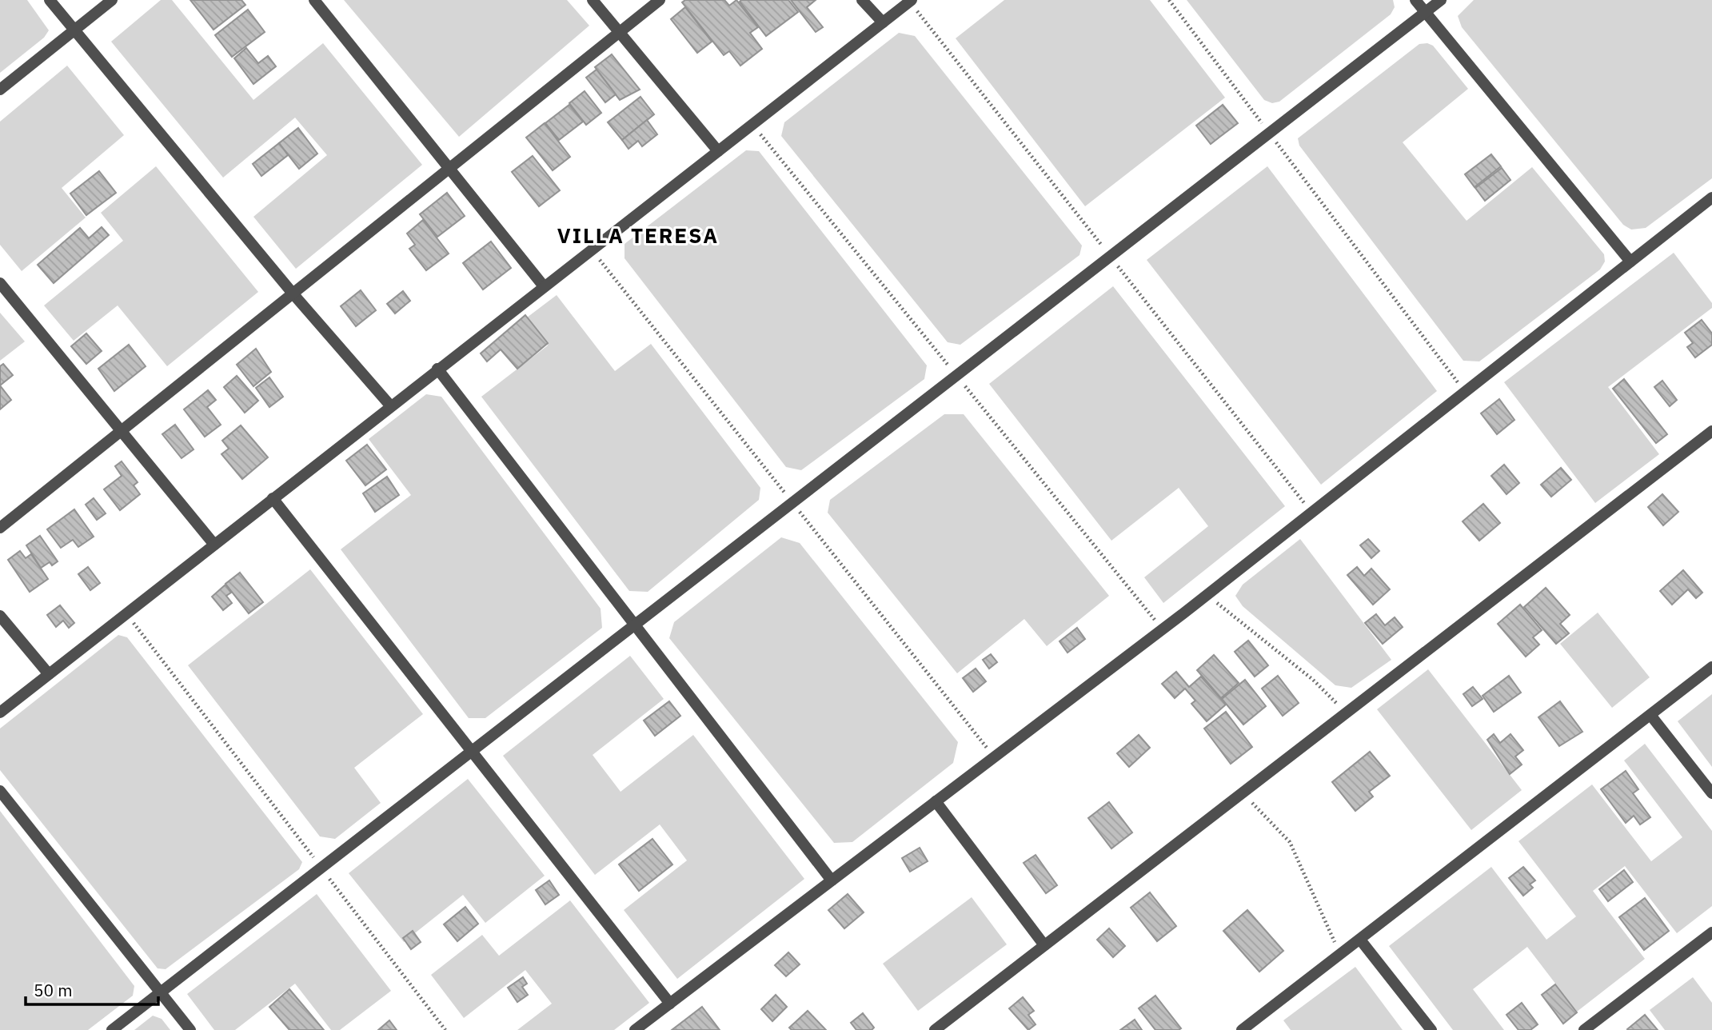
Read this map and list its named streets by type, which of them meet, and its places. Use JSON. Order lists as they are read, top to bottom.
{
  "districts": ["VILLA TERESA"],
  "scale_bar": "50 m"
}
